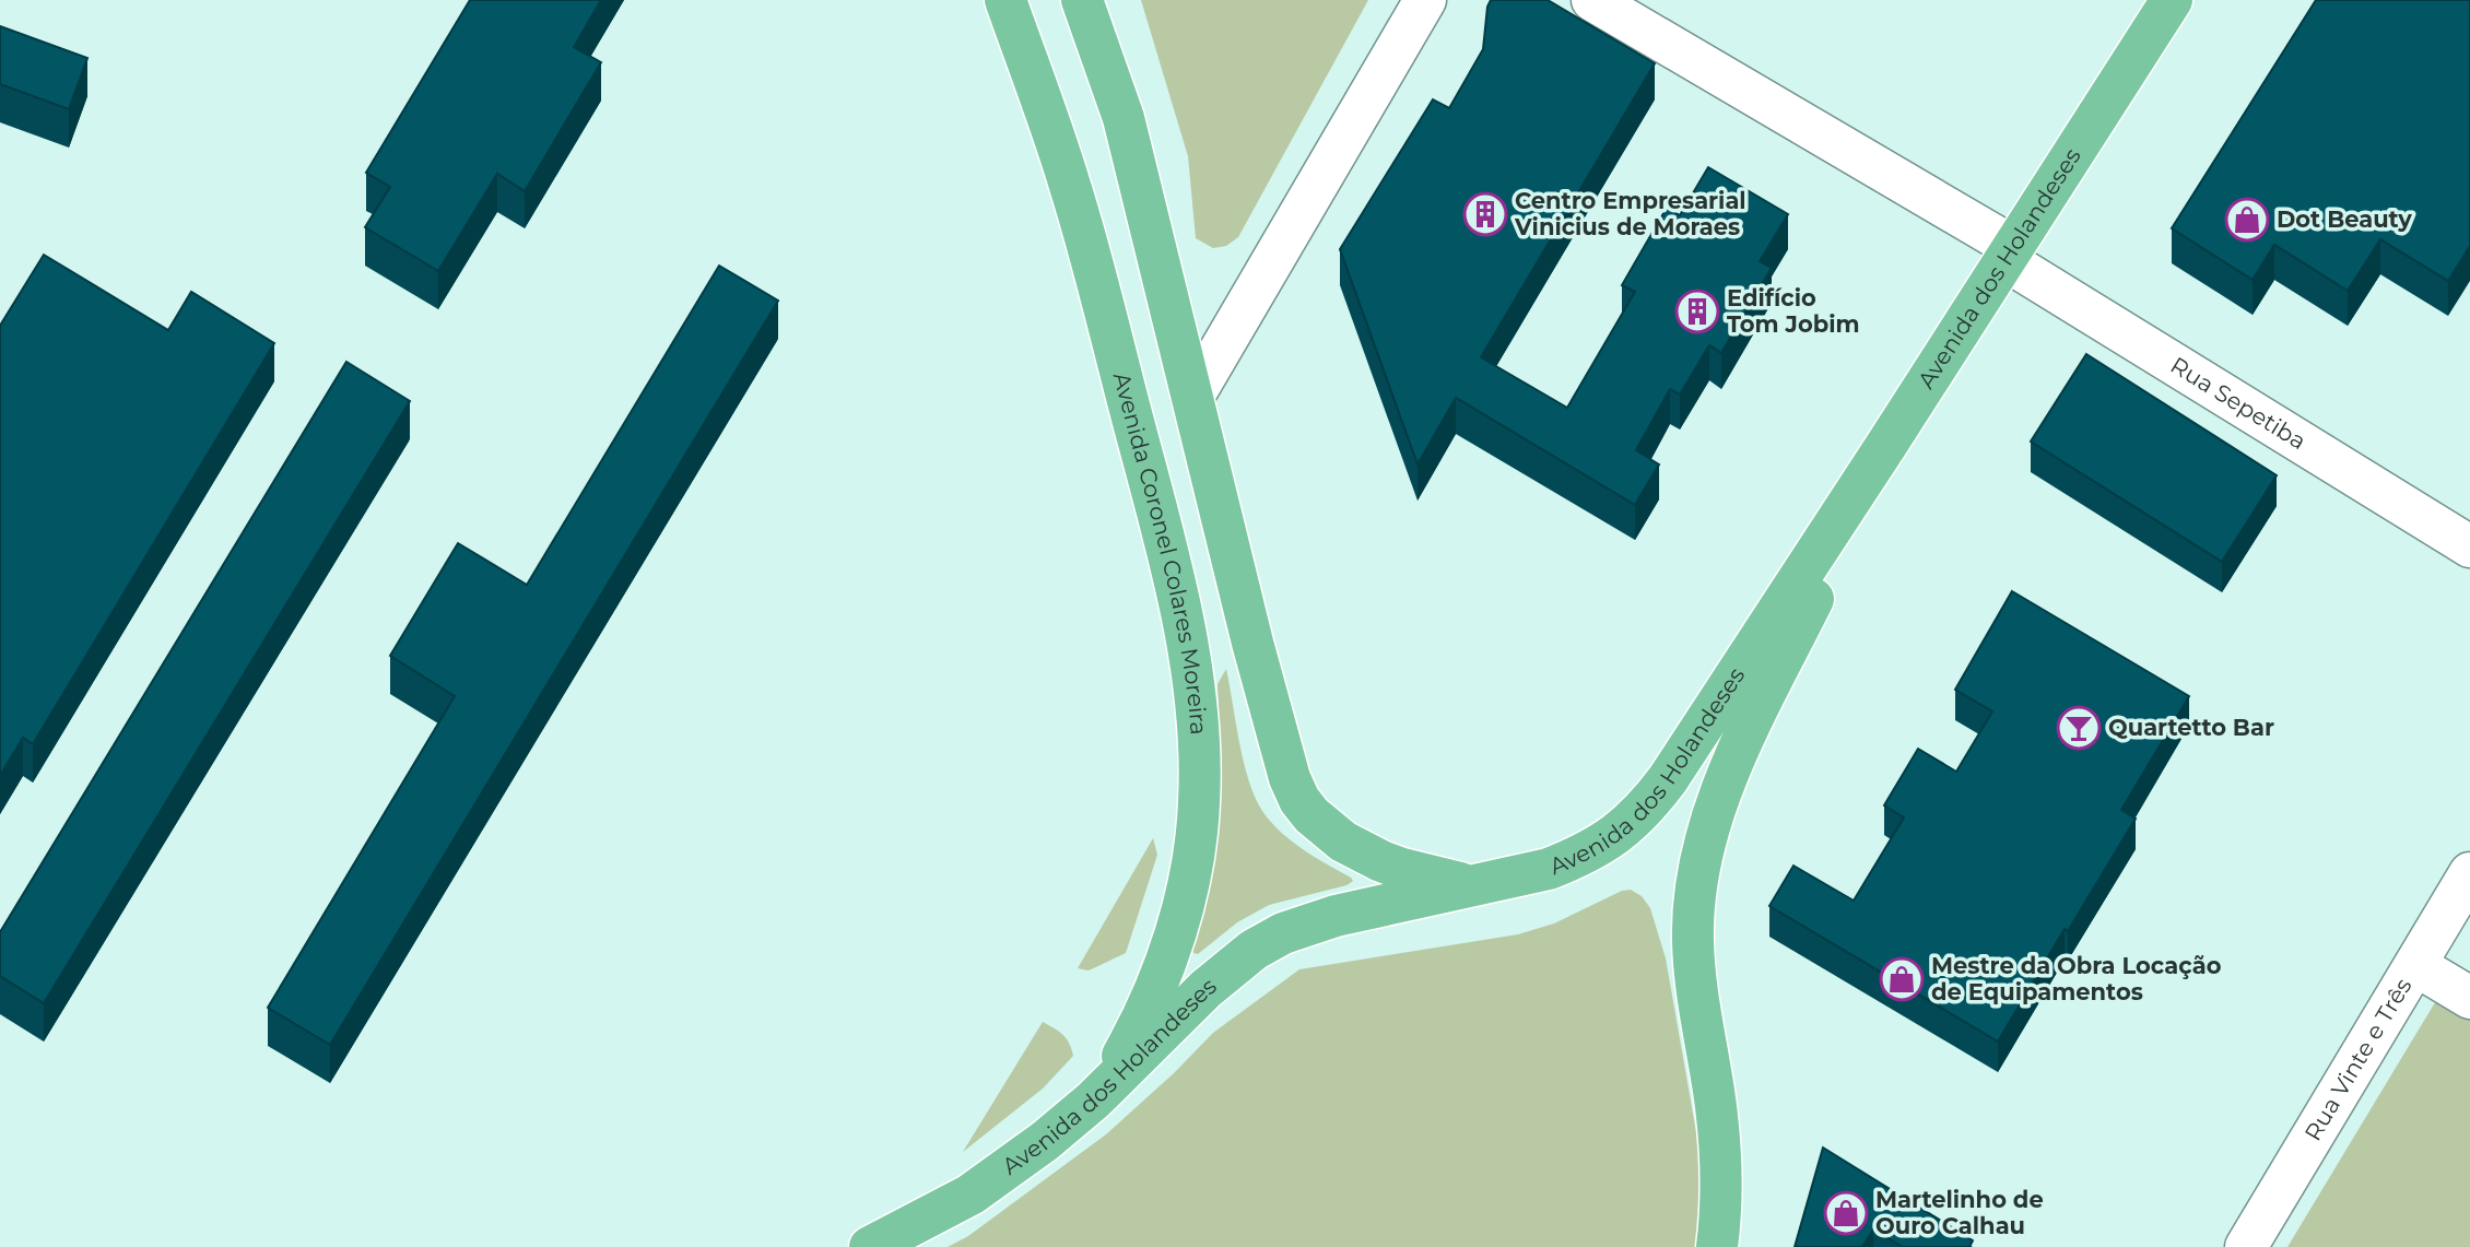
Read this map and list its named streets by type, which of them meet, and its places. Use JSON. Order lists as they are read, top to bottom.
{
  "streets": {
    "main road": ["Avenida dos Holandeses", "Avenida Coronel Colares Moreira"],
    "street": ["Rua Sepetiba", "Rua Vinte e Três"]
  },
  "crossings": [
    ["Avenida dos Holandeses", "Rua Sepetiba"],
    ["Avenida dos Holandeses", "Avenida Coronel Colares Moreira"]
  ],
  "places": {
    "building": ["Centro Empresarial Vinicius de Moraes", "Edifício Tom Jobim"],
    "shop": ["Dot Beauty", "Mestre da Obra Locação de Equipamentos", "Martelinho de Ouro Calhau"],
    "bar": ["Quartetto Bar"]
  }
}
